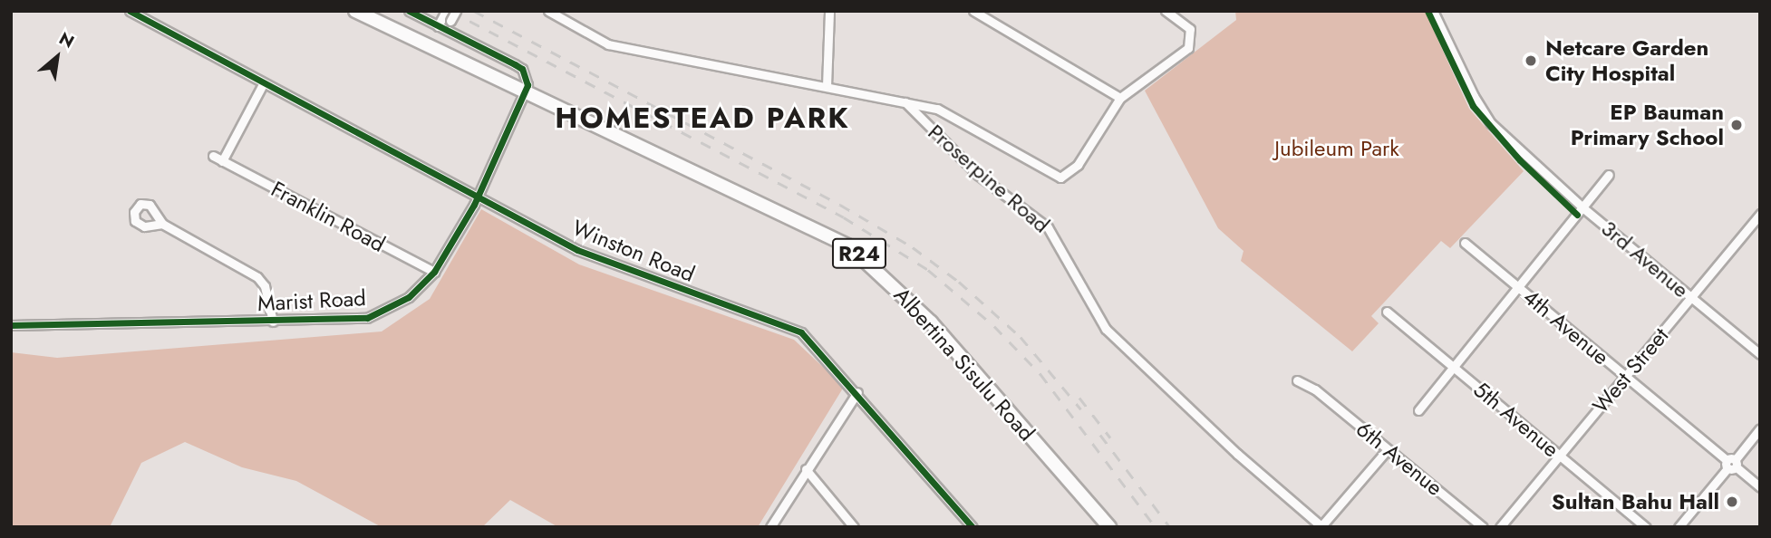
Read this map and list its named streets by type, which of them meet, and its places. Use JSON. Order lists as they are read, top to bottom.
{
  "streets": {
    "main road": ["R24", "Albertina Sisulu Road"],
    "street": [
      "Proserpine Road",
      "Franklin Road",
      "Winston Road",
      "3rd Avenue",
      "Marist Road",
      "4th Avenue",
      "West Street",
      "5th Avenue",
      "6th Avenue"
    ]
  },
  "crossings": [
    ["Franklin Road", "Marist Road"],
    ["Winston Road", "Marist Road"],
    ["3rd Avenue", "West Street"],
    ["Marist Road", "Albertina Sisulu Road"],
    ["4th Avenue", "West Street"],
    ["West Street", "5th Avenue"]
  ],
  "districts": ["HOMESTEAD PARK"],
  "parks": ["Jubileum Park"],
  "places": ["Netcare Garden City Hospital", "EP Bauman Primary School", "Sultan Bahu Hall"],
  "north": "top right"
}
